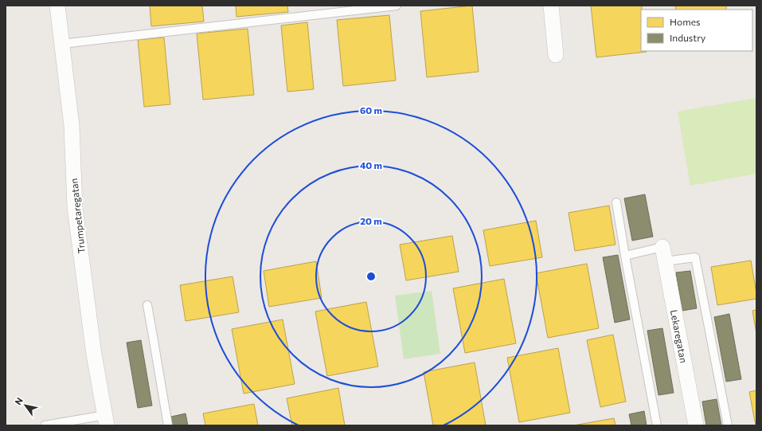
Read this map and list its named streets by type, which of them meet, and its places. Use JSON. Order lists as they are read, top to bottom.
{
  "streets": {
    "street": ["Trumpetaregatan", "Lekaregatan"]
  },
  "legend": ["Homes", "Industry"],
  "north": "top left",
  "rings": ["60 m", "40 m", "20 m"]
}
